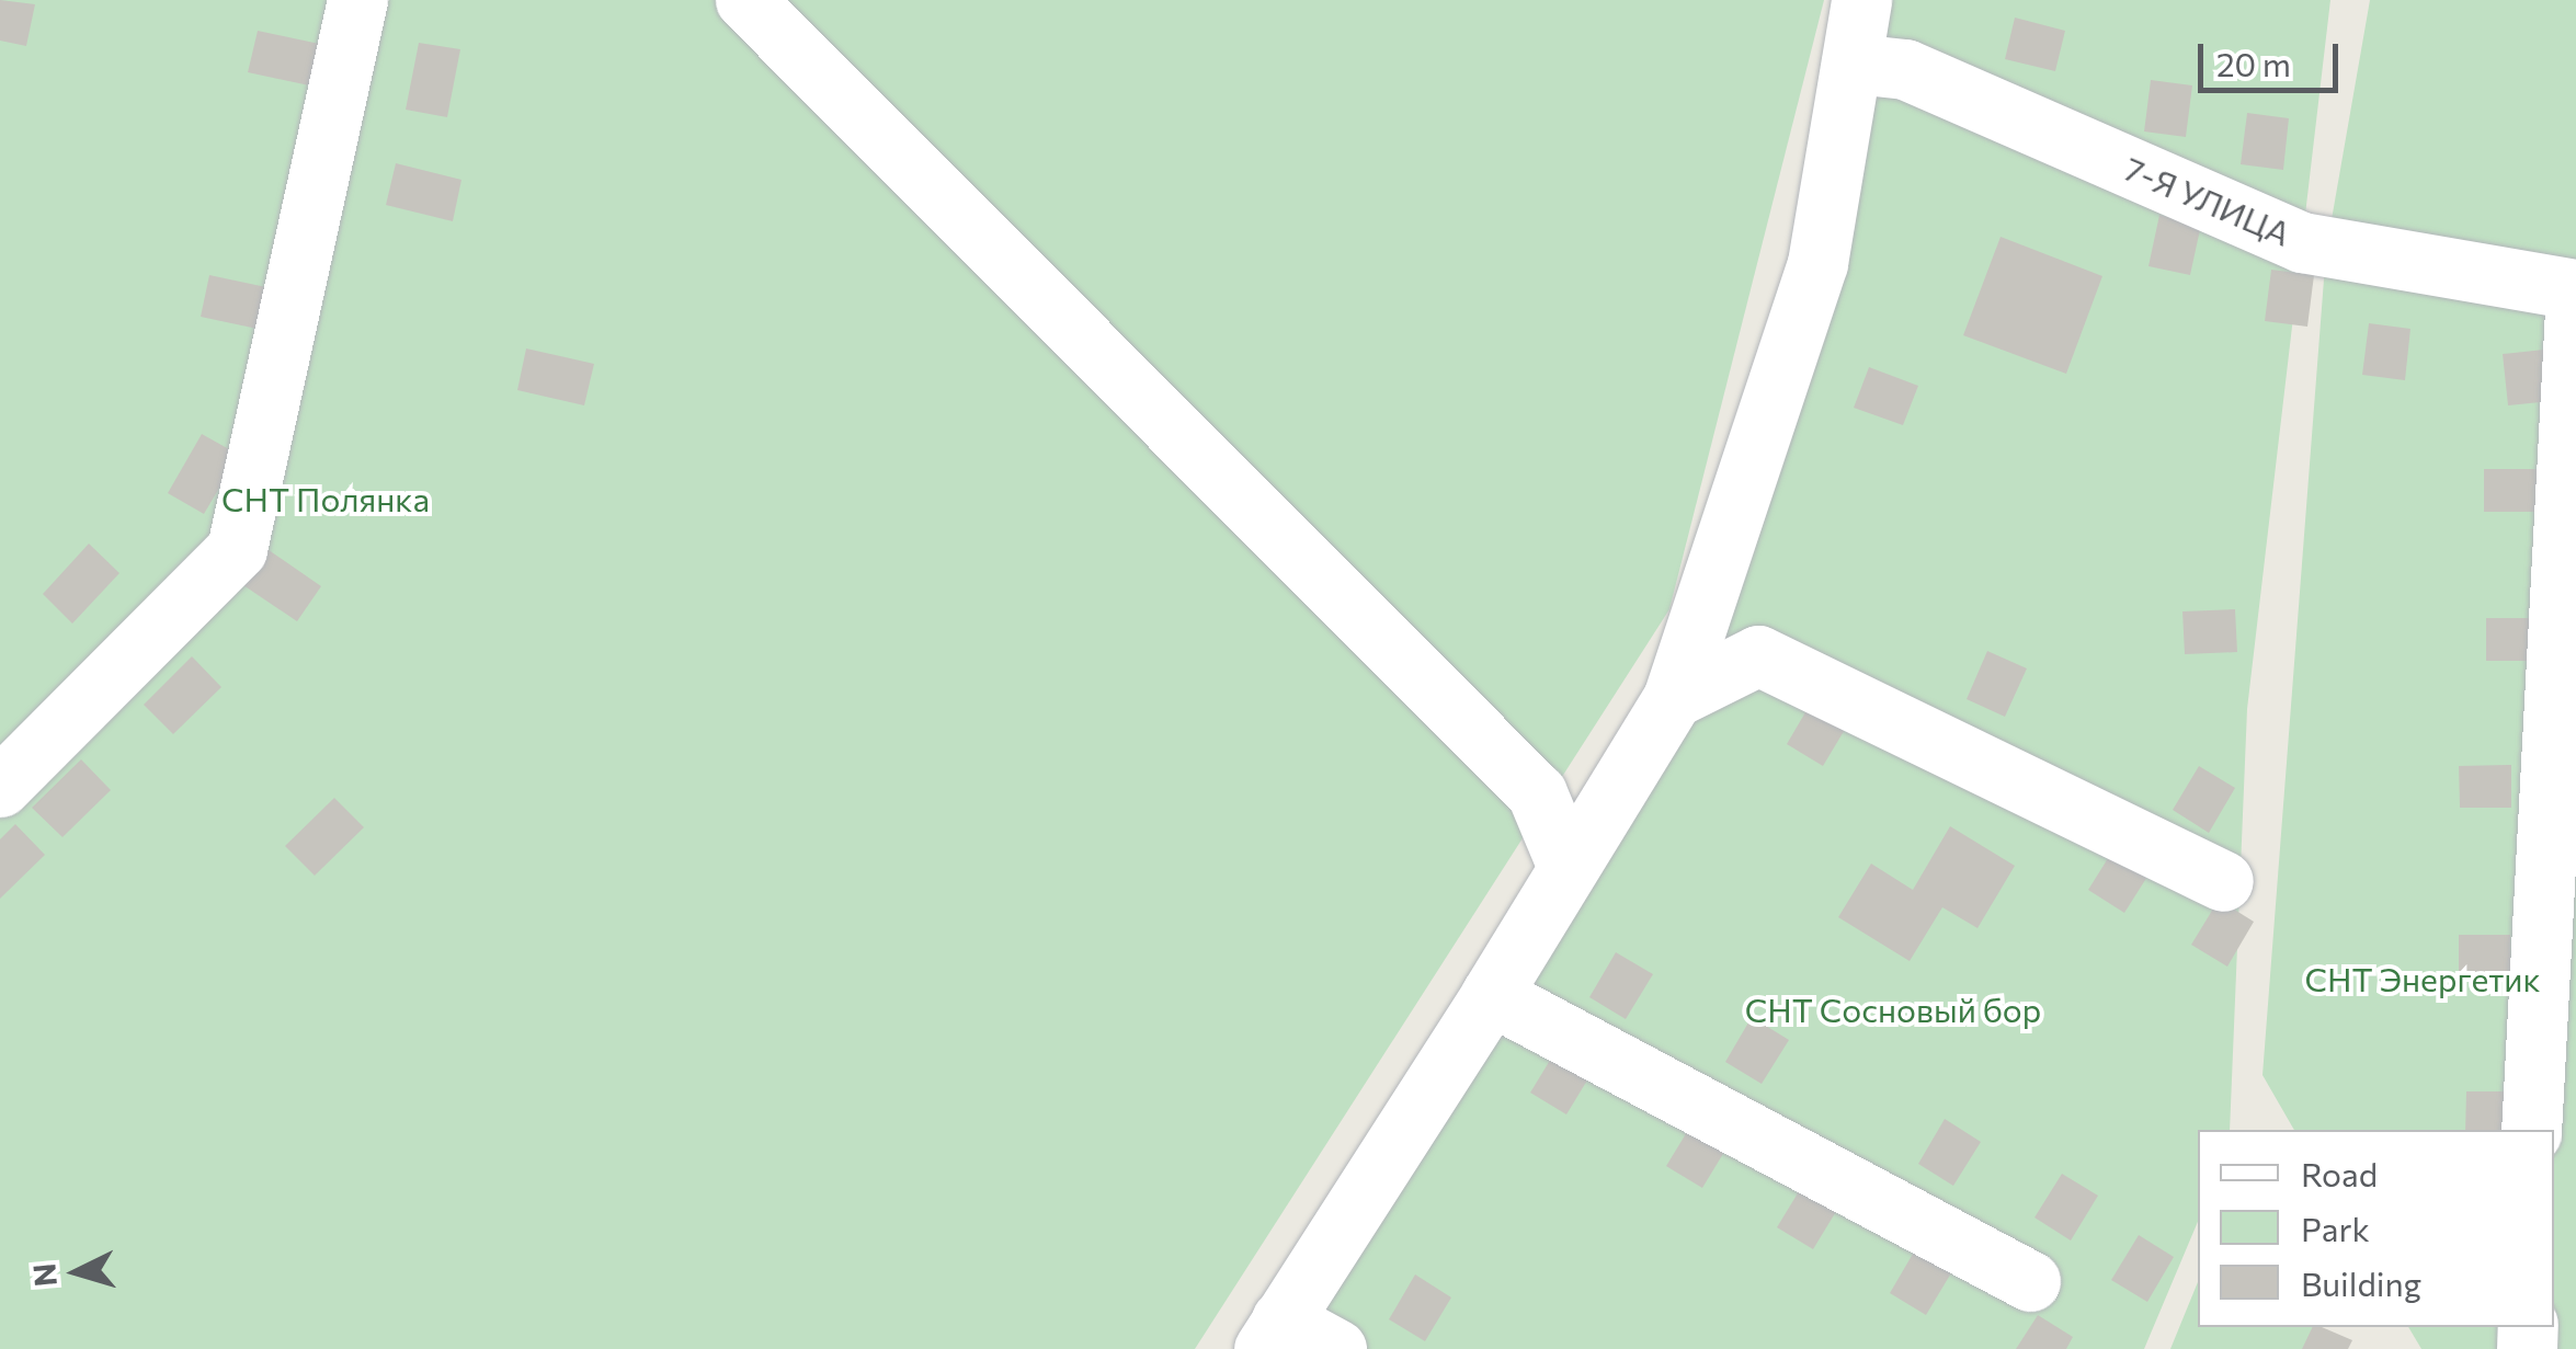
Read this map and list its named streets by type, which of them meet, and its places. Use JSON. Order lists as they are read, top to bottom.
{
  "streets": {
    "street": ["7-Я УЛИЦА"]
  },
  "parks": ["СНТ Полянка", "СНТ Энергетик", "СНТ Сосновый бор"],
  "legend": ["Road", "Park", "Building"],
  "scale_bar": "20 m",
  "north": "left"
}
